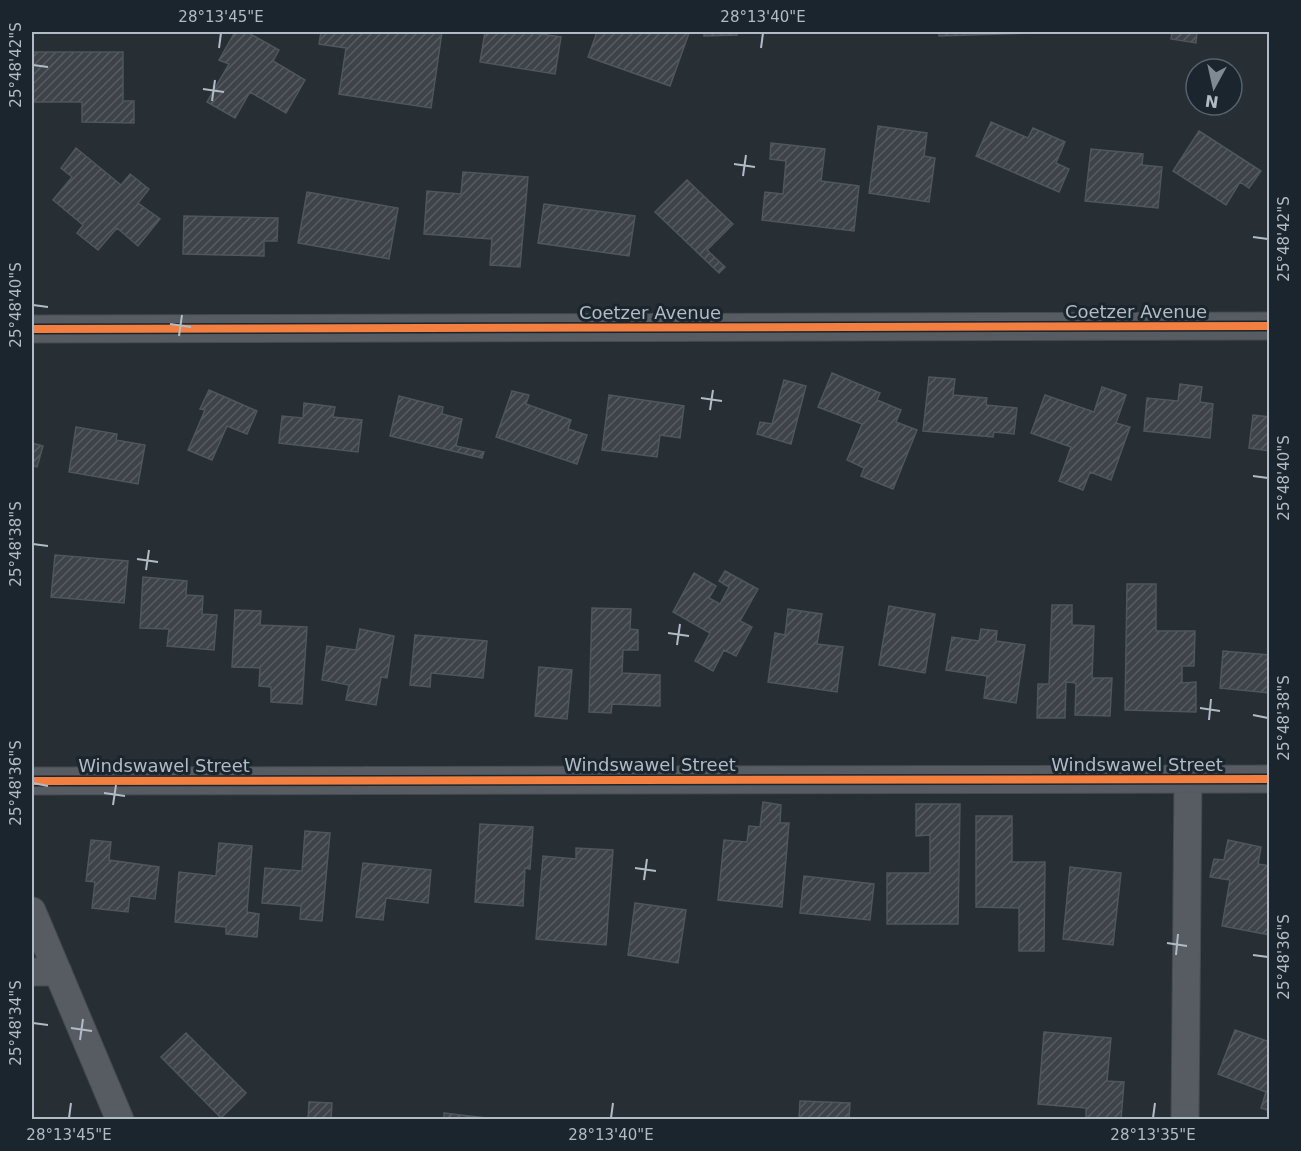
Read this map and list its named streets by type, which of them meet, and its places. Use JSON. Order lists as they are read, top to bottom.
{
  "streets": {
    "street": ["Coetzer Avenue", "Windswawel Street"]
  },
  "north": "bottom",
  "coordinates": [
    "28°13'45\"E",
    "28°13'40\"E",
    "25°48'42\"S",
    "25°48'40\"S",
    "25°48'38\"S",
    "25°48'36\"S",
    "25°48'34\"S",
    "28°13'35\"E"
  ]
}
